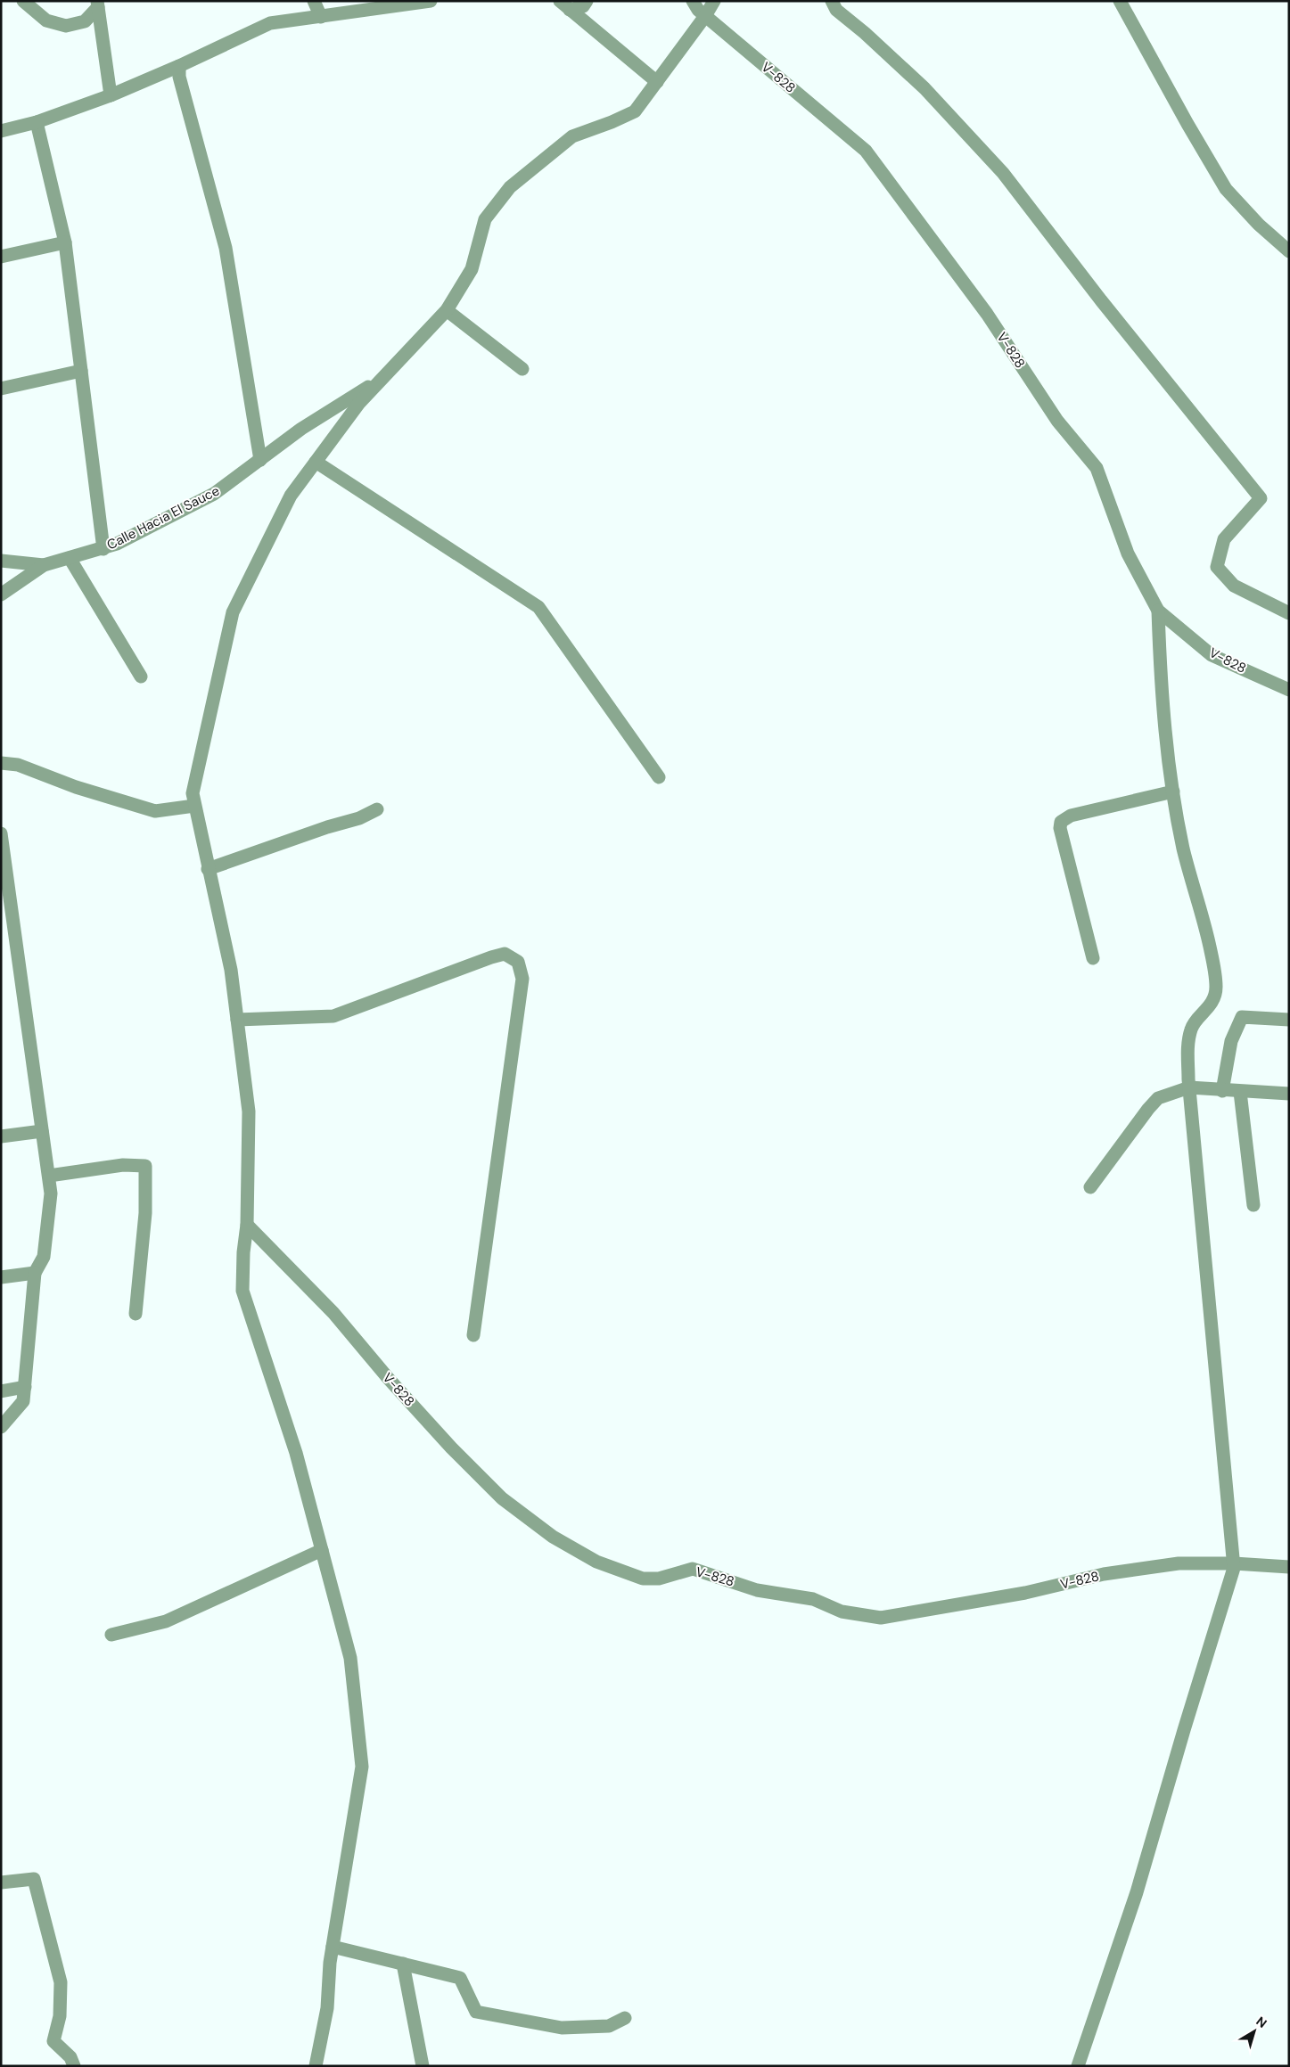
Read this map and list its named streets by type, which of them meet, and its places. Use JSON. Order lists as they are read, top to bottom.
{
  "streets": {
    "street": ["V-828", "Calle Hacia El Sauce"]
  },
  "north": "top right"
}
